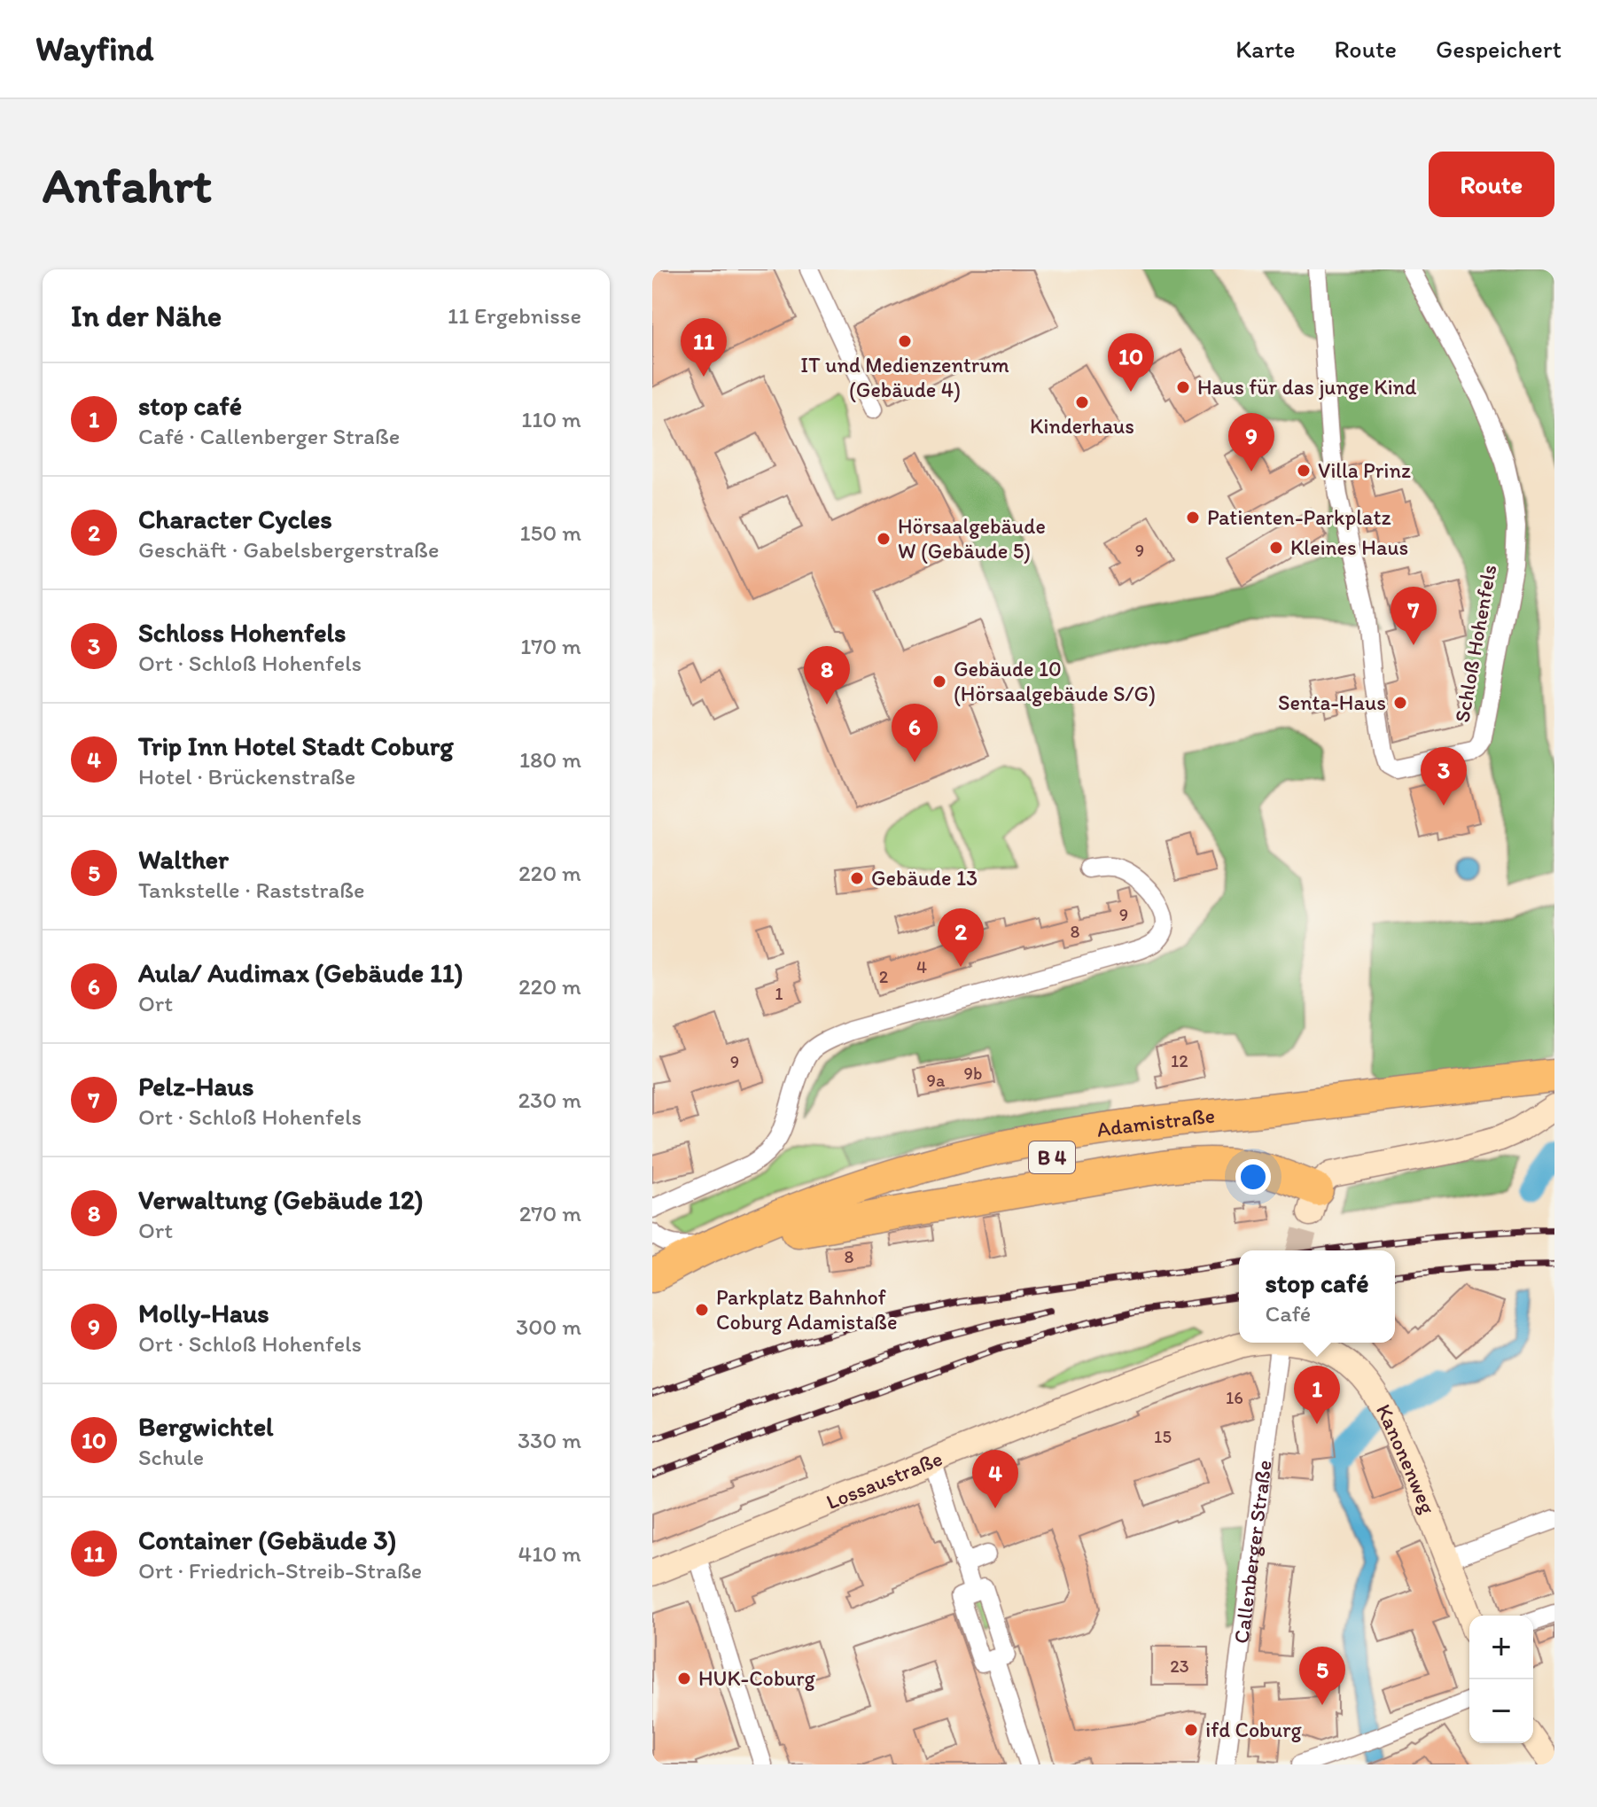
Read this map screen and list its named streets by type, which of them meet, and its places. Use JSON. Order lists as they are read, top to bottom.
{
  "streets": {
    "highway": ["Adamistraße", "B 4"],
    "street": [
      "Schloß Hohenfels",
      "Kanonenweg",
      "Lossaustraße",
      "Callenberger Straße"
    ]
  },
  "places": [
    "IT und Medienzentrum (Gebäude 4)",
    "Haus für das junge Kind",
    "Kinderhaus",
    "Villa Prinz",
    "Patienten-Parkplatz",
    "Hörsaalgebäude W (Gebäude 5)",
    "Kleines Haus",
    "Gebäude 10 (Hörsaalgebäude S/G)",
    "Senta-Haus",
    "Gebäude 13",
    "Parkplatz Bahnhof Coburg Adamistaße",
    "HUK-Coburg",
    "ifd Coburg"
  ],
  "house_numbers": [
    "9",
    "9",
    "8",
    "4",
    "2",
    "1",
    "12",
    "9",
    "9b",
    "9a",
    "8",
    "16",
    "15",
    "23"
  ],
  "page": {
    "header": "Wayfind",
    "nav": ["Karte", "Route", "Gespeichert"],
    "buttons": "Route",
    "title": "Anfahrt",
    "heading": ["In der Nähe", "11 Ergebnisse"],
    "pins": [
      "11",
      "10",
      "9",
      "7",
      "8",
      "6",
      "3",
      "2",
      "1",
      "4",
      "5"
    ],
    "list": [
      {
        "mark": "1",
        "name": "stop café",
        "note": "Café · Callenberger Straße",
        "value": "110 m"
      },
      {
        "mark": "2",
        "name": "Character Cycles",
        "note": "Geschäft · Gabelsbergerstraße",
        "value": "150 m"
      },
      {
        "mark": "3",
        "name": "Schloss Hohenfels",
        "note": "Ort · Schloß Hohenfels",
        "value": "170 m"
      },
      {
        "mark": "4",
        "name": "Trip Inn Hotel Stadt Coburg",
        "note": "Hotel · Brückenstraße",
        "value": "180 m"
      },
      {
        "mark": "5",
        "name": "Walther",
        "note": "Tankstelle · Raststraße",
        "value": "220 m"
      },
      {
        "mark": "6",
        "name": "Aula/ Audimax (Gebäude 11)",
        "note": "Ort",
        "value": "220 m"
      },
      {
        "mark": "7",
        "name": "Pelz-Haus",
        "note": "Ort · Schloß Hohenfels",
        "value": "230 m"
      },
      {
        "mark": "8",
        "name": "Verwaltung (Gebäude 12)",
        "note": "Ort",
        "value": "270 m"
      },
      {
        "mark": "9",
        "name": "Molly-Haus",
        "note": "Ort · Schloß Hohenfels",
        "value": "300 m"
      },
      {
        "mark": "10",
        "name": "Bergwichtel",
        "note": "Schule",
        "value": "330 m"
      },
      {
        "mark": "11",
        "name": "Container (Gebäude 3)",
        "note": "Ort · Friedrich-Streib-Straße",
        "value": "410 m"
      }
    ],
    "popup": ["stop café", "Café"],
    "map_buttons": ["+", "−"]
  }
}
